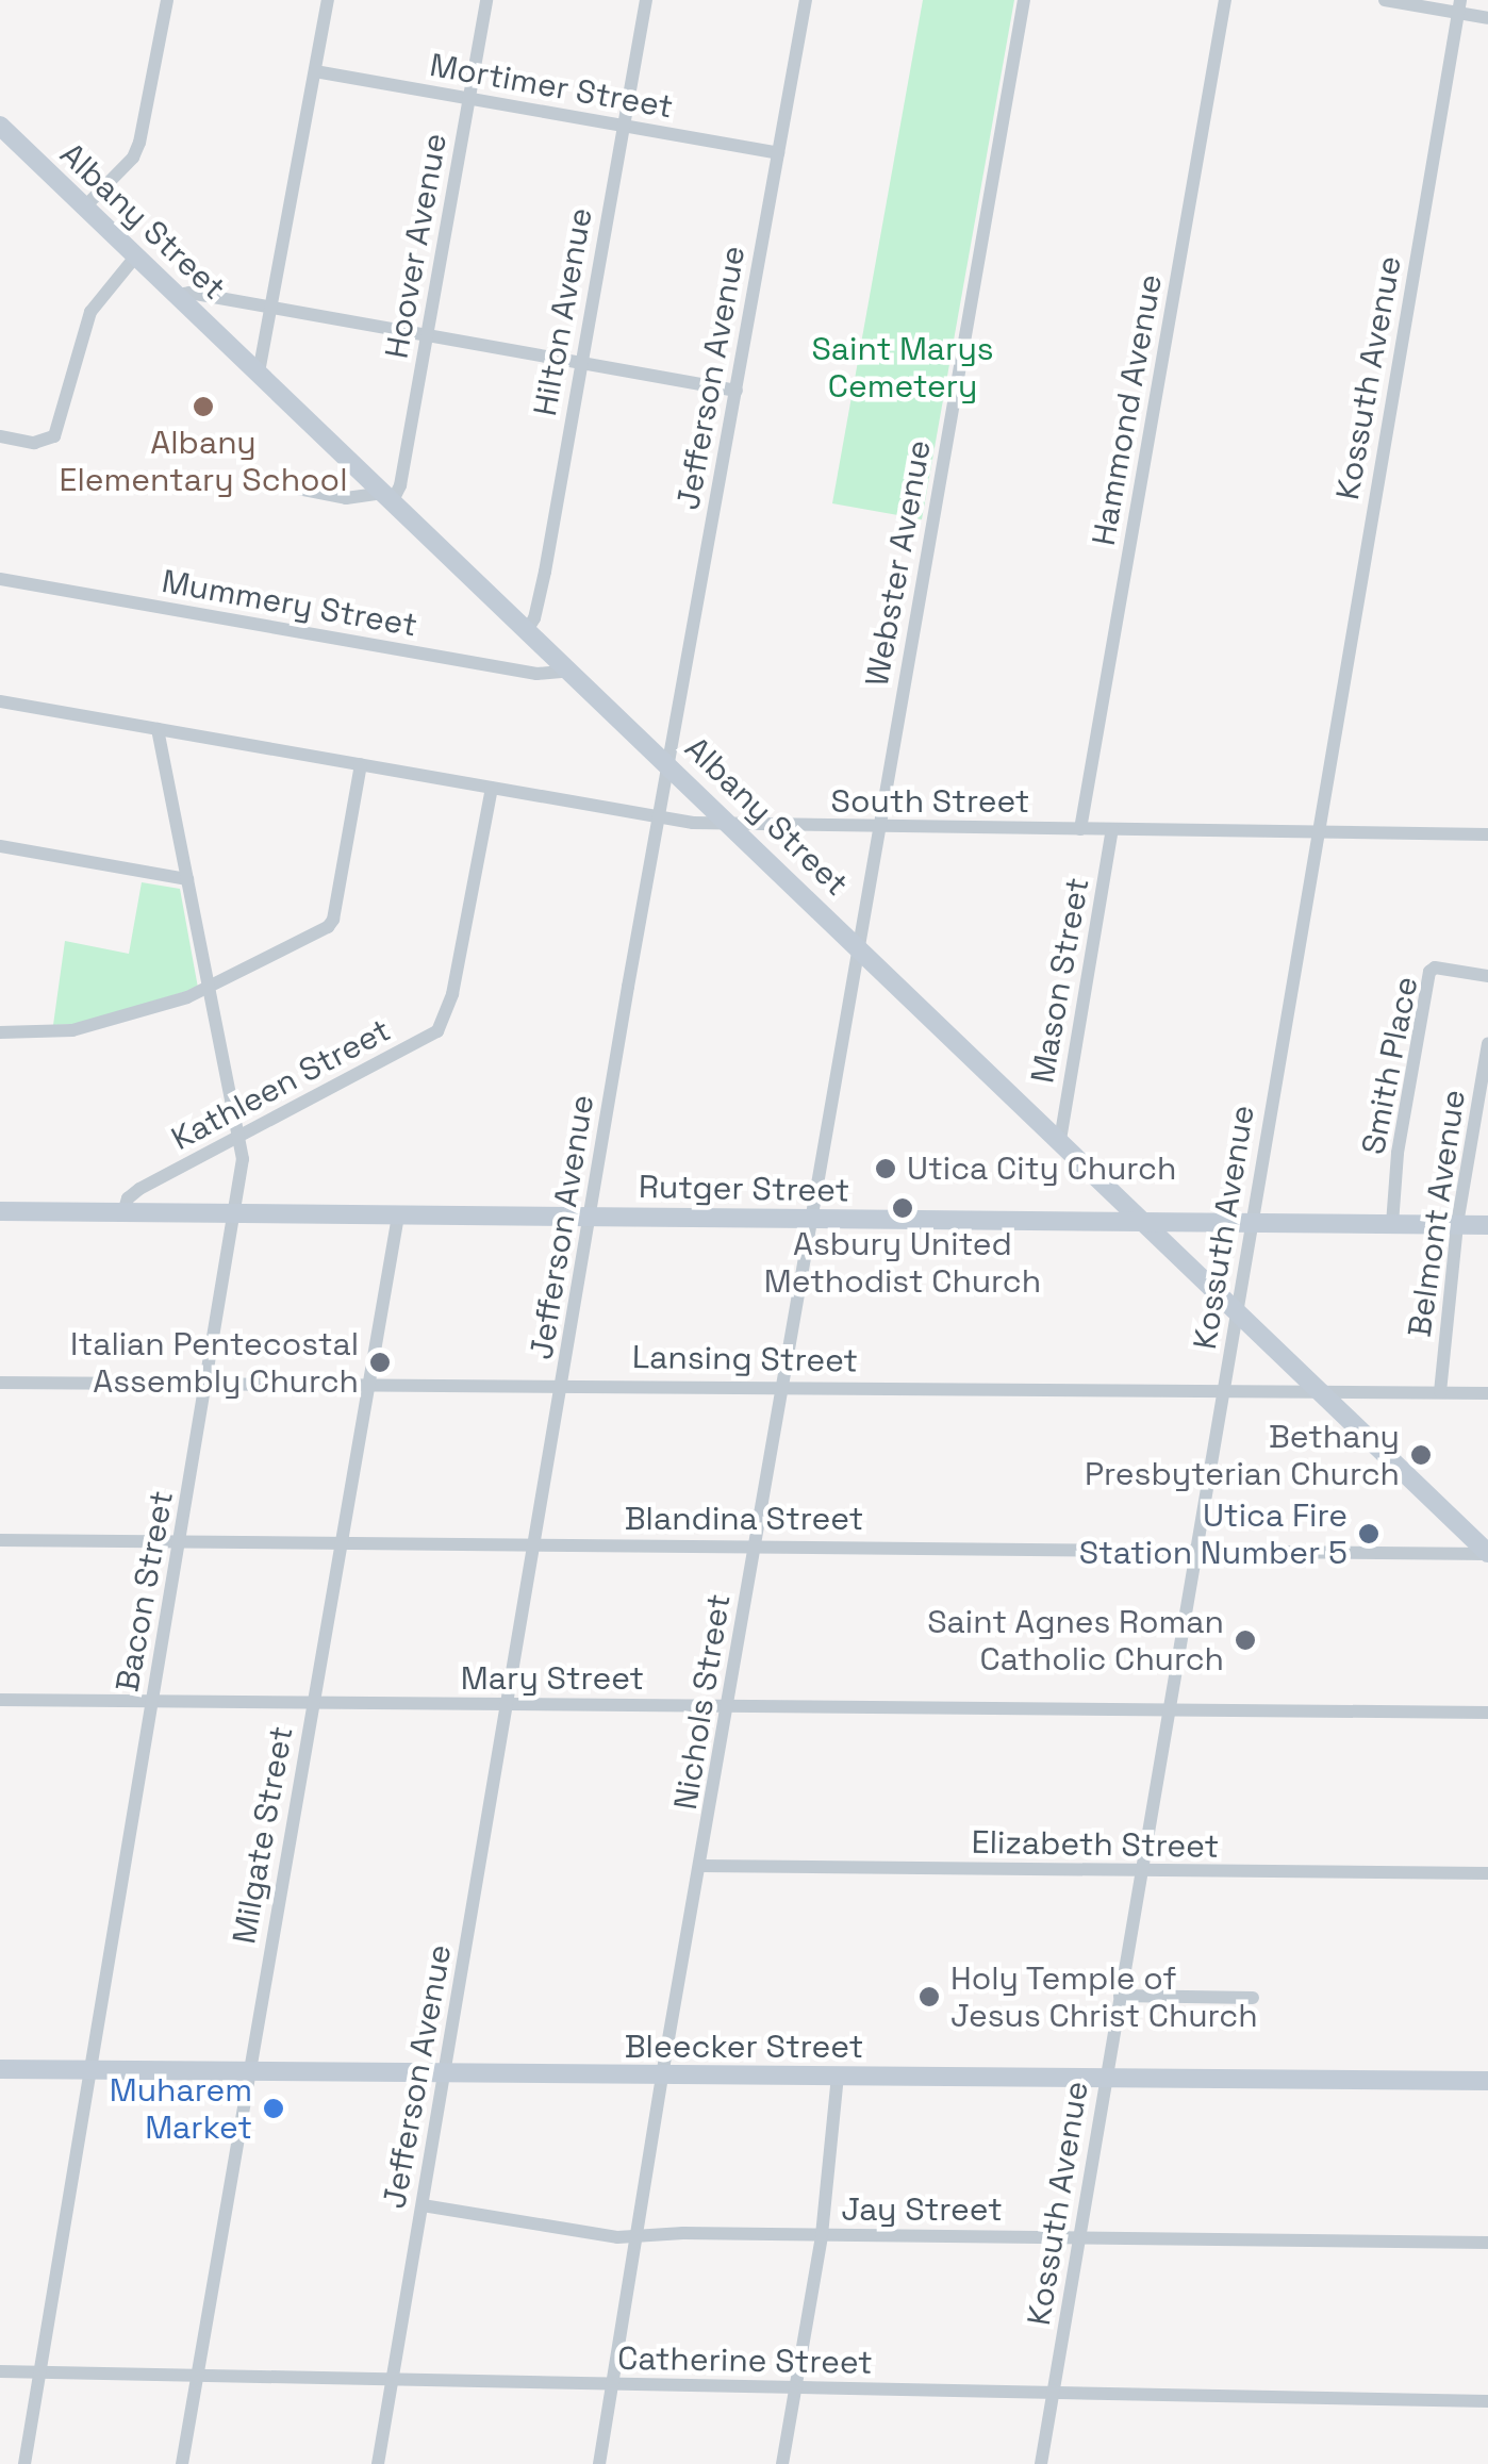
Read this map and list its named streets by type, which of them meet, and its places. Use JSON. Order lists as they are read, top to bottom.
{
  "streets": {
    "street": [
      "Mortimer Street",
      "Albany Street",
      "Hoover Avenue",
      "Hilton Avenue",
      "Jefferson Avenue",
      "Kossuth Avenue",
      "Hammond Avenue",
      "Webster Avenue",
      "Mummery Street",
      "South Street",
      "Mason Street",
      "Smith Place",
      "Kathleen Street",
      "Rutger Street",
      "Belmont Avenue",
      "Lansing Street",
      "Blandina Street",
      "Bacon Street",
      "Mary Street",
      "Nichols Street",
      "Milgate Street",
      "Elizabeth Street",
      "Bleecker Street",
      "Jay Street",
      "Catherine Street"
    ]
  },
  "crossings": [
    ["Mortimer Street", "Hoover Avenue"],
    ["Mortimer Street", "Hilton Avenue"],
    ["Mortimer Street", "Jefferson Avenue"],
    ["Albany Street", "Hoover Avenue"],
    ["Albany Street", "Hilton Avenue"],
    ["Albany Street", "Jefferson Avenue"],
    ["Albany Street", "Kossuth Avenue"],
    ["Albany Street", "Webster Avenue"],
    ["Albany Street", "Mummery Street"],
    ["Albany Street", "South Street"],
    ["Albany Street", "Mason Street"],
    ["Albany Street", "Rutger Street"],
    ["Albany Street", "Lansing Street"],
    ["Albany Street", "Blandina Street"],
    ["Albany Street", "Nichols Street"],
    ["Jefferson Avenue", "South Street"],
    ["Jefferson Avenue", "Rutger Street"],
    ["Jefferson Avenue", "Lansing Street"],
    ["Jefferson Avenue", "Blandina Street"],
    ["Jefferson Avenue", "Mary Street"],
    ["Jefferson Avenue", "Bleecker Street"],
    ["Jefferson Avenue", "Jay Street"],
    ["Jefferson Avenue", "Catherine Street"],
    ["Kossuth Avenue", "South Street"],
    ["Kossuth Avenue", "Rutger Street"],
    ["Kossuth Avenue", "Lansing Street"],
    ["Kossuth Avenue", "Blandina Street"],
    ["Kossuth Avenue", "Mary Street"],
    ["Kossuth Avenue", "Elizabeth Street"],
    ["Kossuth Avenue", "Bleecker Street"],
    ["Kossuth Avenue", "Jay Street"],
    ["Kossuth Avenue", "Catherine Street"],
    ["Hammond Avenue", "South Street"],
    ["Webster Avenue", "South Street"],
    ["Webster Avenue", "Nichols Street"],
    ["South Street", "Mason Street"],
    ["South Street", "Kathleen Street"],
    ["South Street", "Bacon Street"],
    ["Smith Place", "Rutger Street"],
    ["Kathleen Street", "Rutger Street"],
    ["Kathleen Street", "Bacon Street"],
    ["Rutger Street", "Belmont Avenue"],
    ["Rutger Street", "Bacon Street"],
    ["Rutger Street", "Nichols Street"],
    ["Rutger Street", "Milgate Street"],
    ["Belmont Avenue", "Lansing Street"],
    ["Lansing Street", "Bacon Street"],
    ["Lansing Street", "Nichols Street"],
    ["Lansing Street", "Milgate Street"],
    ["Blandina Street", "Bacon Street"],
    ["Blandina Street", "Nichols Street"],
    ["Blandina Street", "Milgate Street"],
    ["Bacon Street", "Mary Street"],
    ["Bacon Street", "Bleecker Street"],
    ["Bacon Street", "Catherine Street"],
    ["Mary Street", "Nichols Street"],
    ["Mary Street", "Milgate Street"],
    ["Nichols Street", "Elizabeth Street"],
    ["Nichols Street", "Bleecker Street"],
    ["Nichols Street", "Jay Street"],
    ["Nichols Street", "Catherine Street"],
    ["Milgate Street", "Bleecker Street"],
    ["Milgate Street", "Catherine Street"]
  ],
  "parks": ["Saint Marys Cemetery"],
  "places": [
    "Albany Elementary School",
    "Utica City Church",
    "Asbury United Methodist Church",
    "Italian Pentecostal Assembly Church",
    "Bethany Presbyterian Church",
    "Utica Fire Station Number 5",
    "Saint Agnes Roman Catholic Church",
    "Holy Temple of Jesus Christ Church",
    "Muharem Market"
  ]
}
